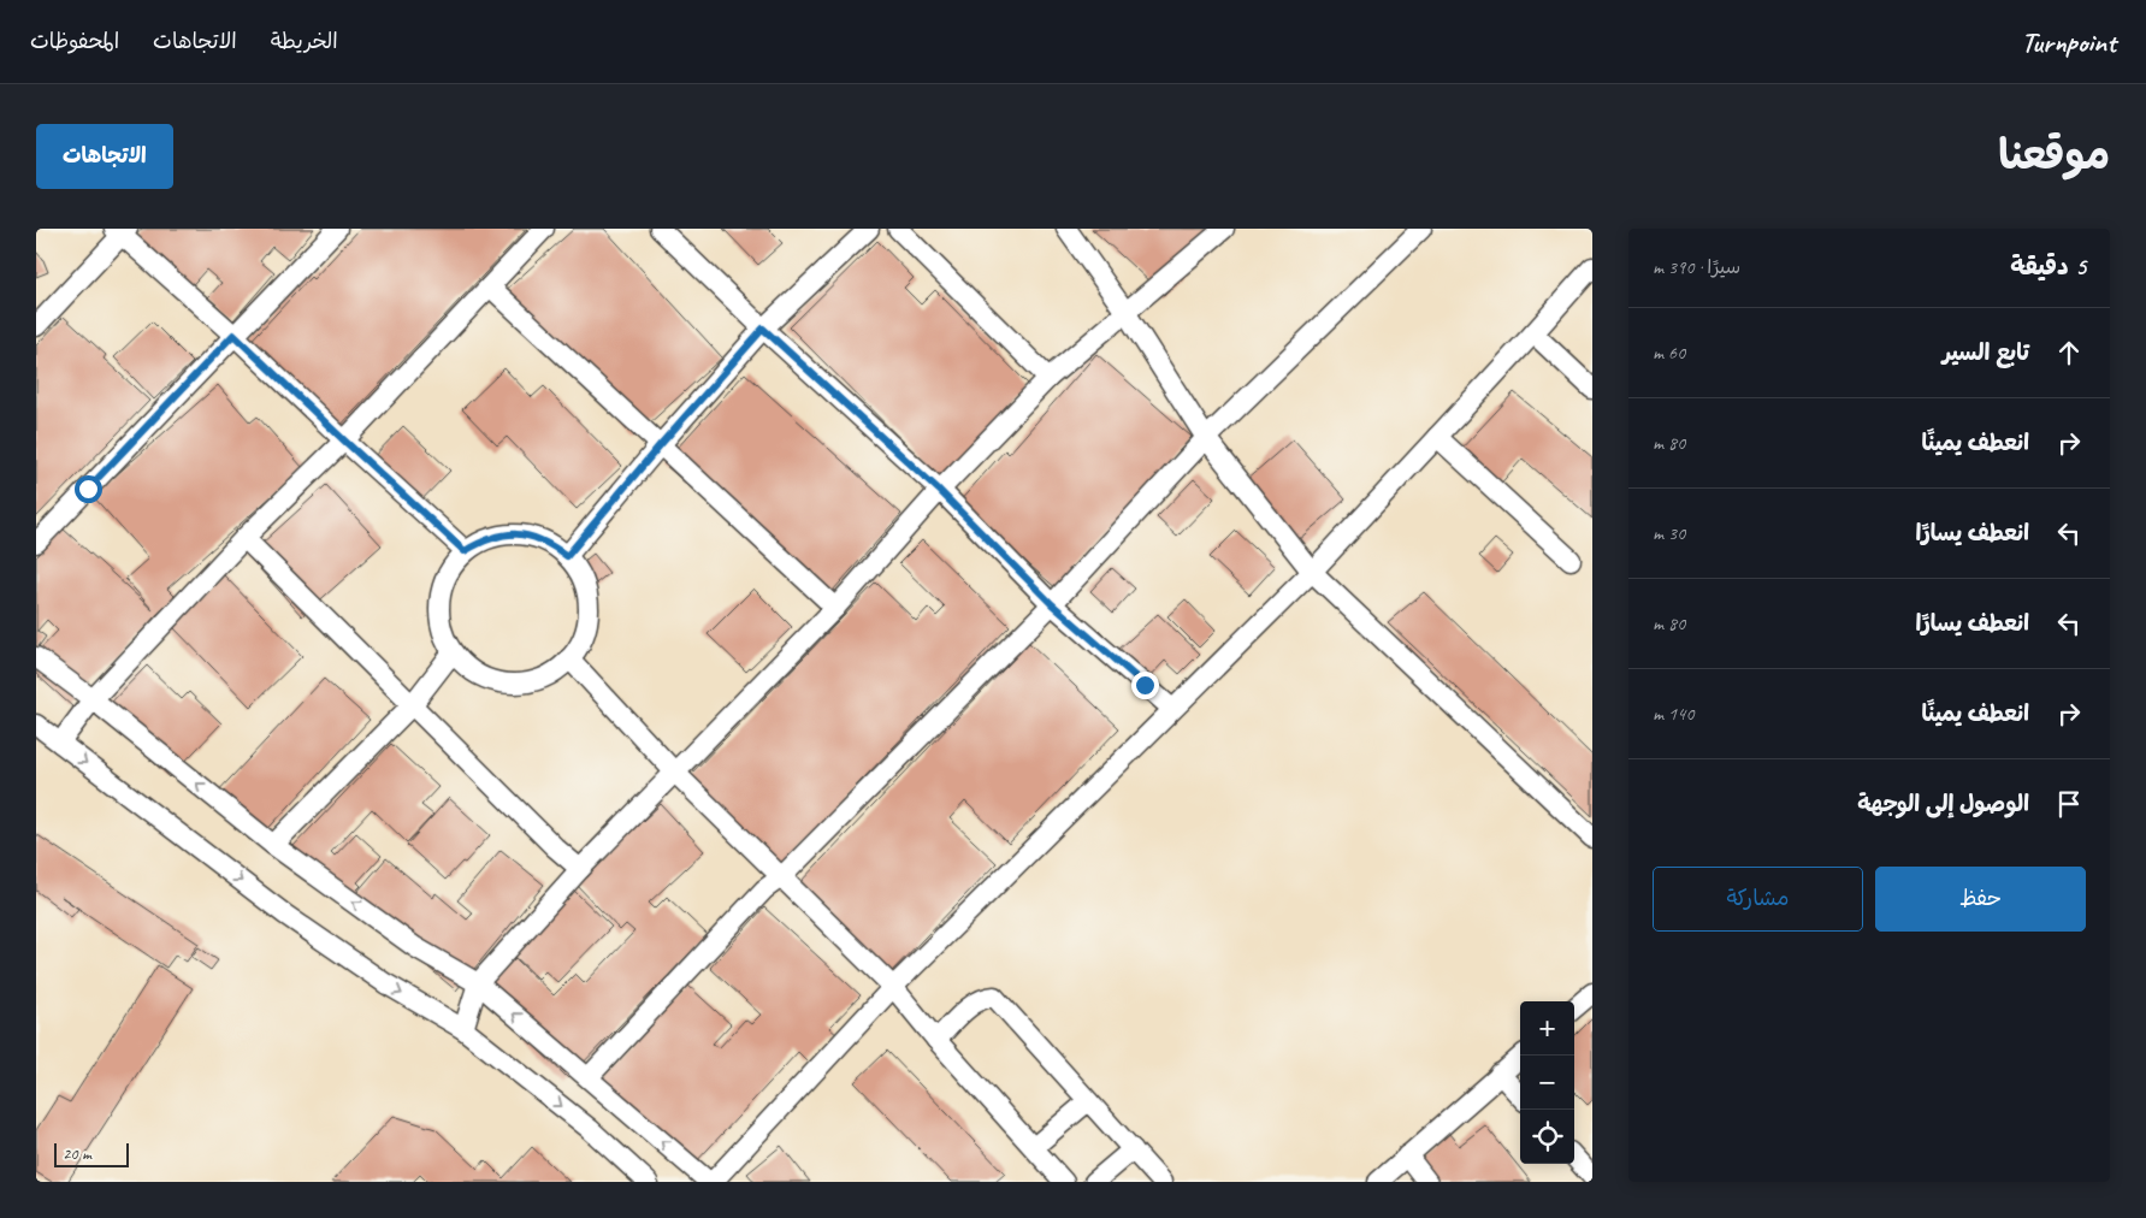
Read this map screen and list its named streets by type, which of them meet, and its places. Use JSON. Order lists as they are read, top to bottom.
{
  "scale_bar": "20 m",
  "page": {
    "header": "Turnpoint",
    "nav": ["الخريطة", "الاتجاهات", "المحفوظات"],
    "title": "موقعنا",
    "buttons": [
      "الاتجاهات",
      ["حفظ", "مشاركة"]
    ],
    "heading": ["5 دقيقة", "سيرًا · 390 m"],
    "list": [
      ["تابع السير", "60 m"],
      ["انعطف يمينًا", "80 m"],
      ["انعطف يسارًا", "30 m"],
      ["انعطف يسارًا", "80 m"],
      ["انعطف يمينًا", "140 m"],
      "الوصول إلى الوجهة"
    ],
    "map_buttons": ["+", "−"],
    "scale": "20 m"
  }
}
